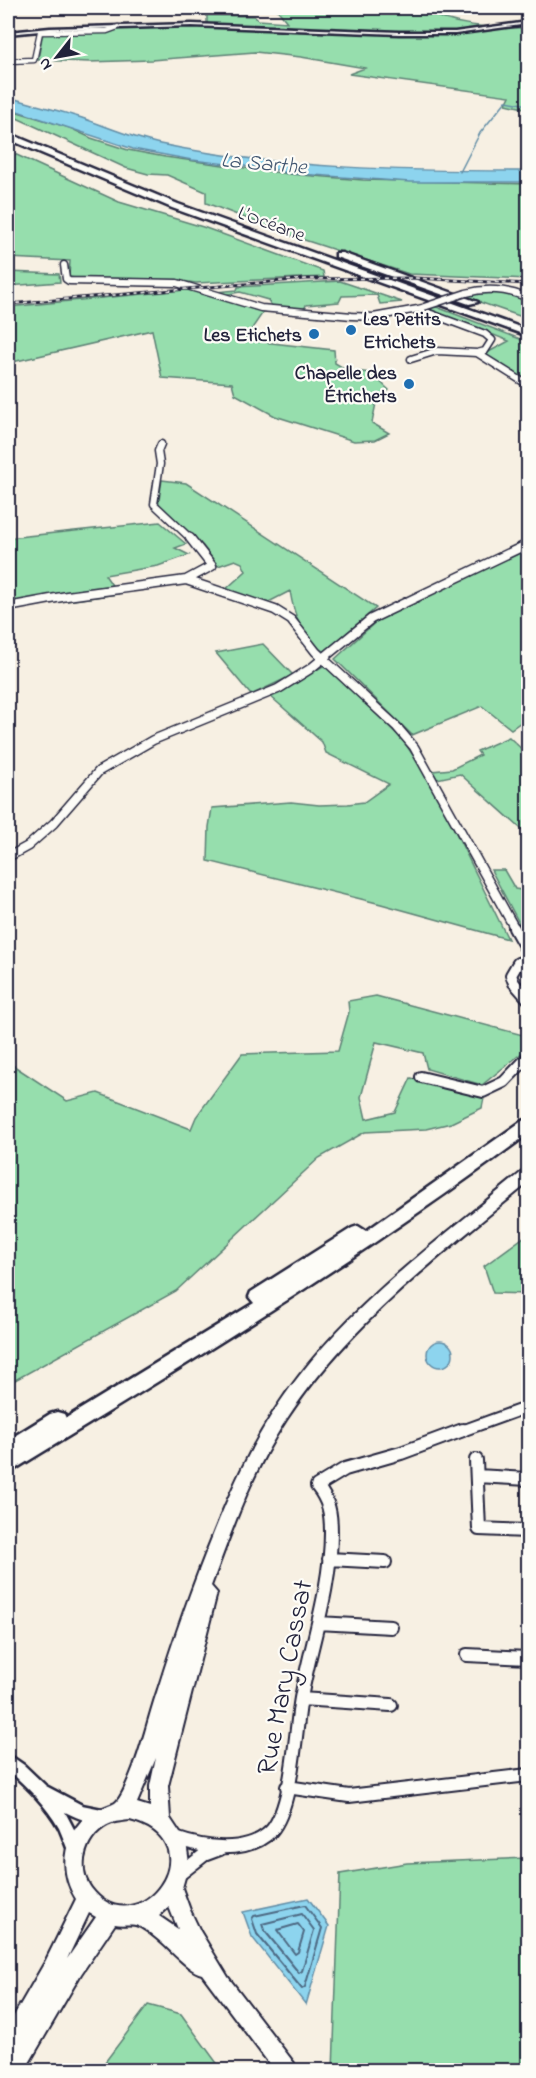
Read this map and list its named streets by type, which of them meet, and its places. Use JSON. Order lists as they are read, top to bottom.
{
  "streets": {
    "highway": ["L’Océane"],
    "street": ["Rue Mary Cassat"]
  },
  "water": ["La Sarthe"],
  "places": ["Les Petits Etrichets", "Les Etichets", "Chapelle des Étrichets"],
  "north": "bottom left"
}
